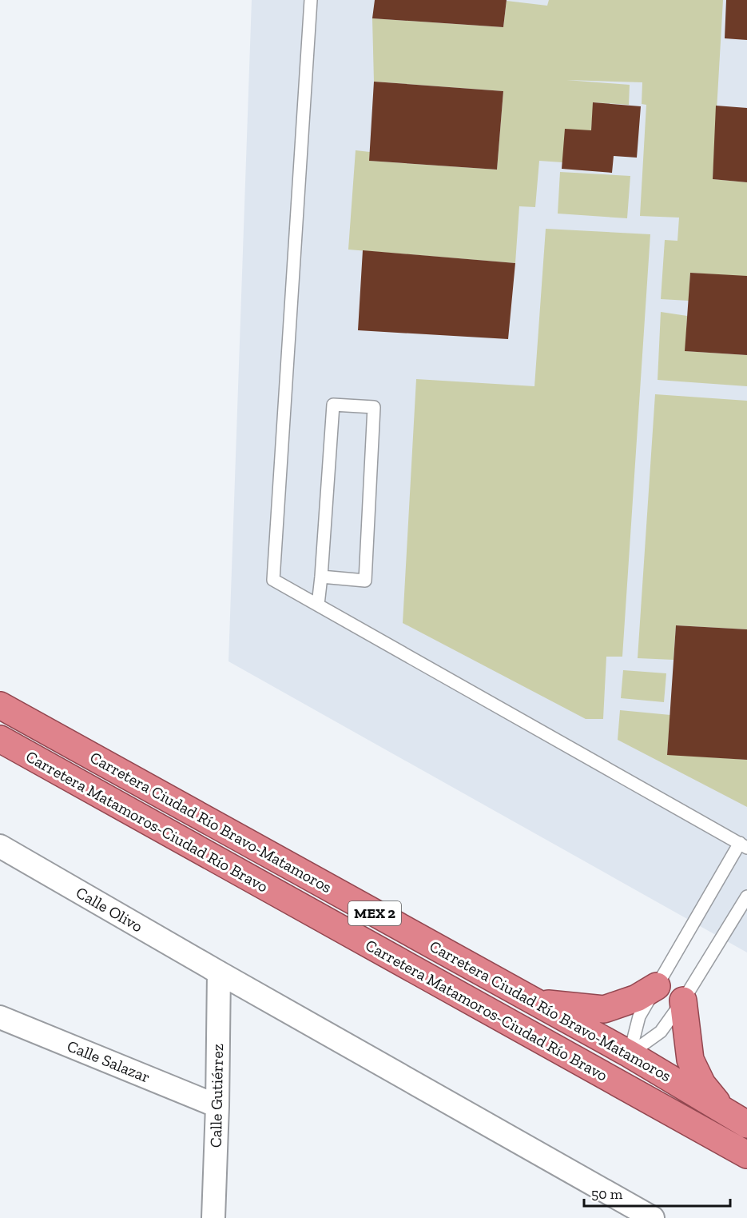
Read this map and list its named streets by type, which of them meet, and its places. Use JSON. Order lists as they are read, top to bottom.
{
  "streets": {
    "highway": ["Carretera Matamoros-Ciudad Río Bravo", "Carretera Ciudad Río Bravo-Matamoros", "MEX 2"],
    "street": ["Calle Olivo", "Calle Salazar", "Calle Gutiérrez"]
  },
  "crossings": [
    ["Calle Olivo", "Calle Gutiérrez"],
    ["Calle Salazar", "Calle Gutiérrez"]
  ],
  "scale_bar": "50 m"
}
